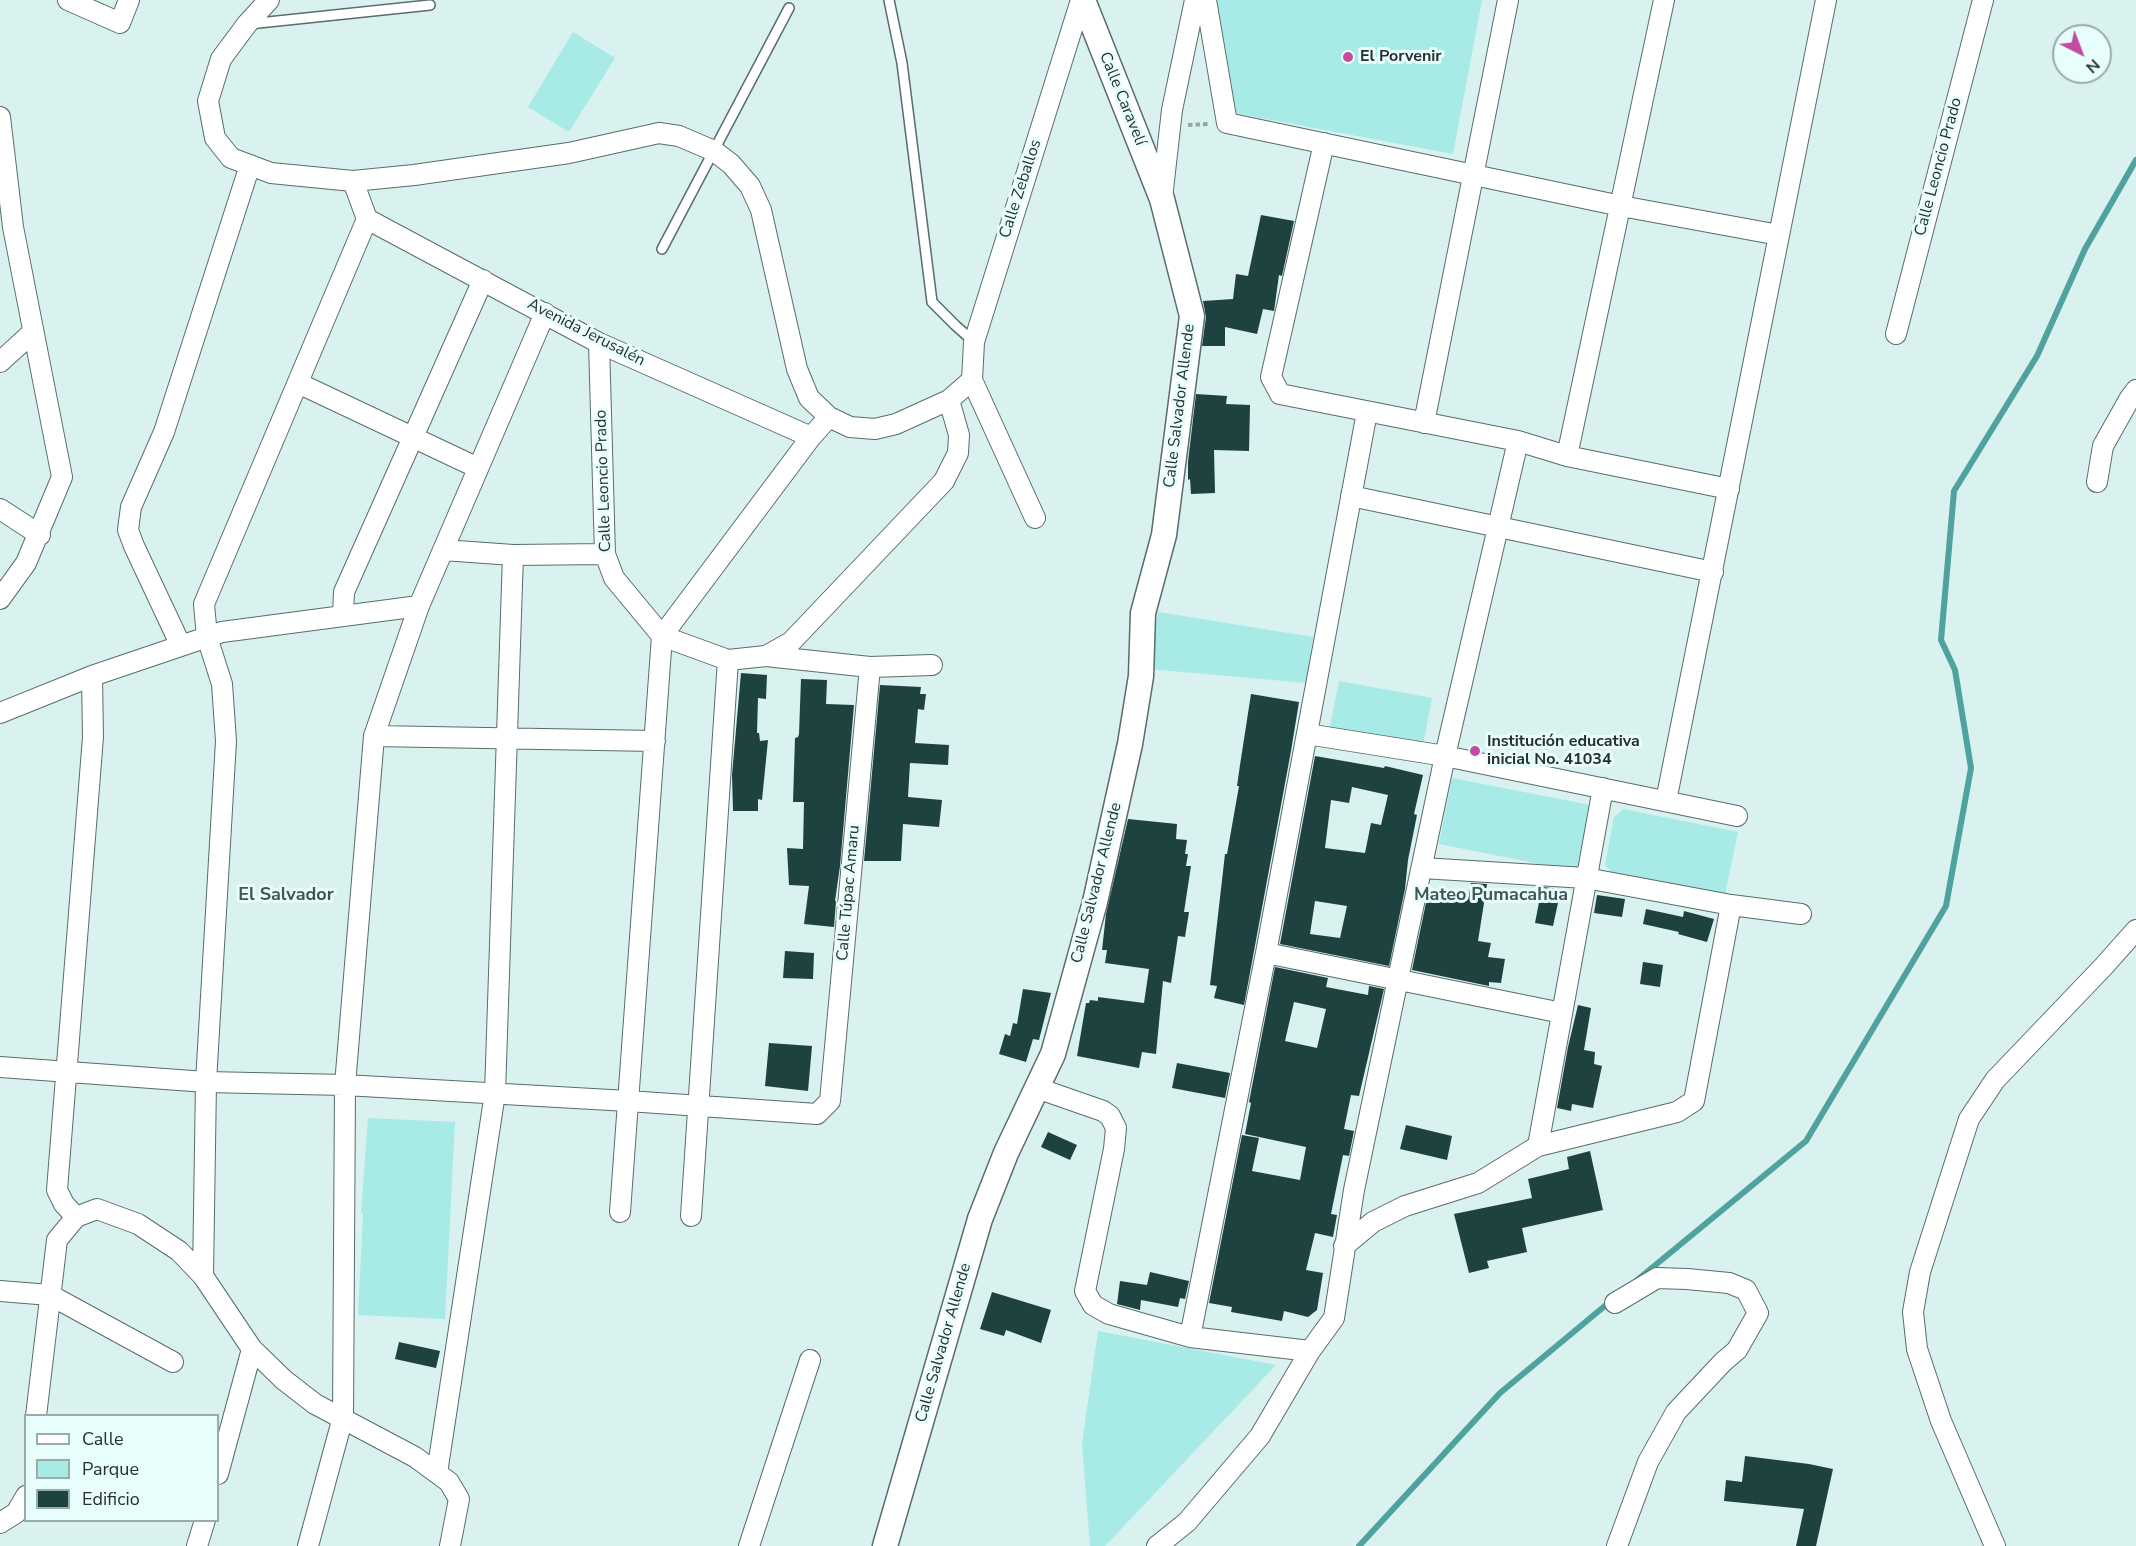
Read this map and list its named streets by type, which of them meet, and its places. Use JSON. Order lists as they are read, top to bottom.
{
  "streets": {
    "street": [
      "Calle Caravelí",
      "Calle Leoncio Prado",
      "Calle Zeballos",
      "Avenida Jerusalén",
      "Calle Salvador Allende",
      "Calle Túpac Amaru"
    ]
  },
  "crossings": [
    ["Calle Caravelí", "Calle Zeballos"],
    ["Calle Caravelí", "Calle Salvador Allende"],
    ["Calle Leoncio Prado", "Avenida Jerusalén"]
  ],
  "districts": ["El Salvador", "Mateo Pumacahua"],
  "places": ["El Porvenir", "Institución educativa inicial No. 41034"],
  "legend": ["Calle", "Parque", "Edificio"],
  "north": "bottom right"
}
